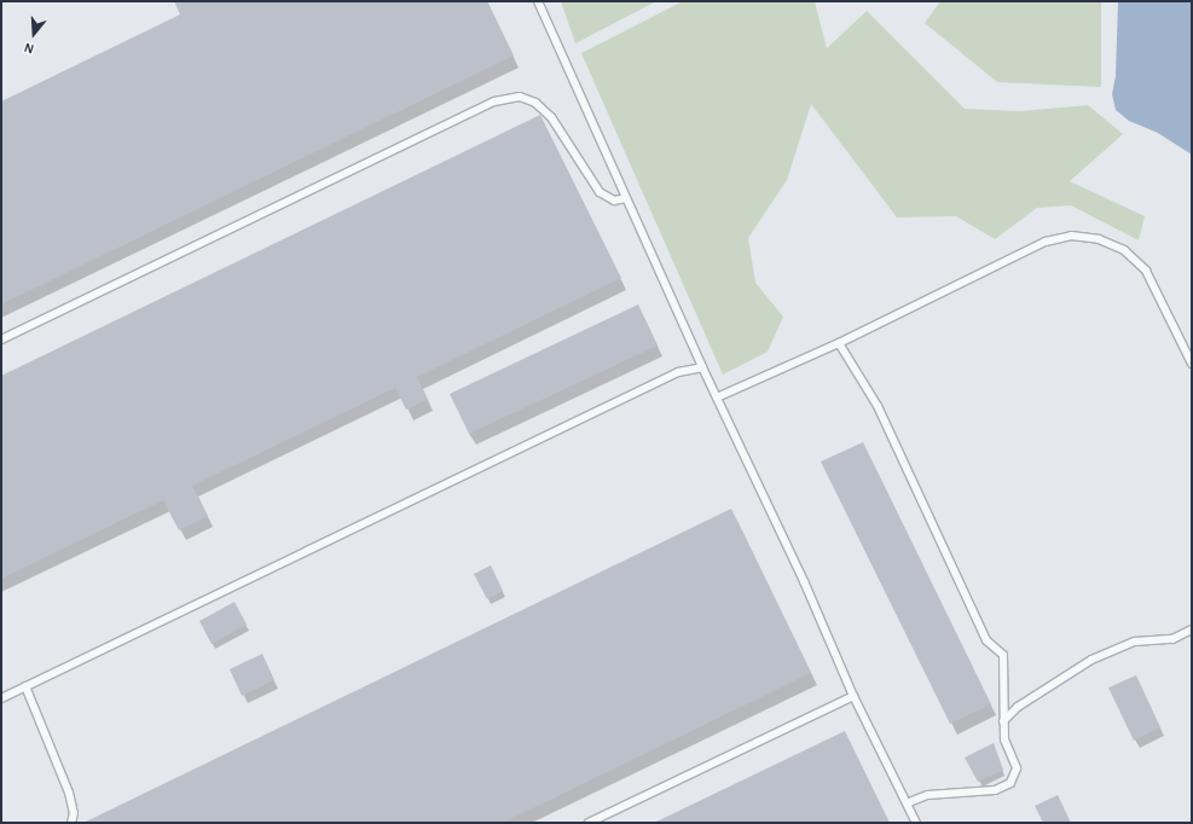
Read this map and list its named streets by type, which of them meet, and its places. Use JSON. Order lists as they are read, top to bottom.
{
  "north": "bottom"
}
